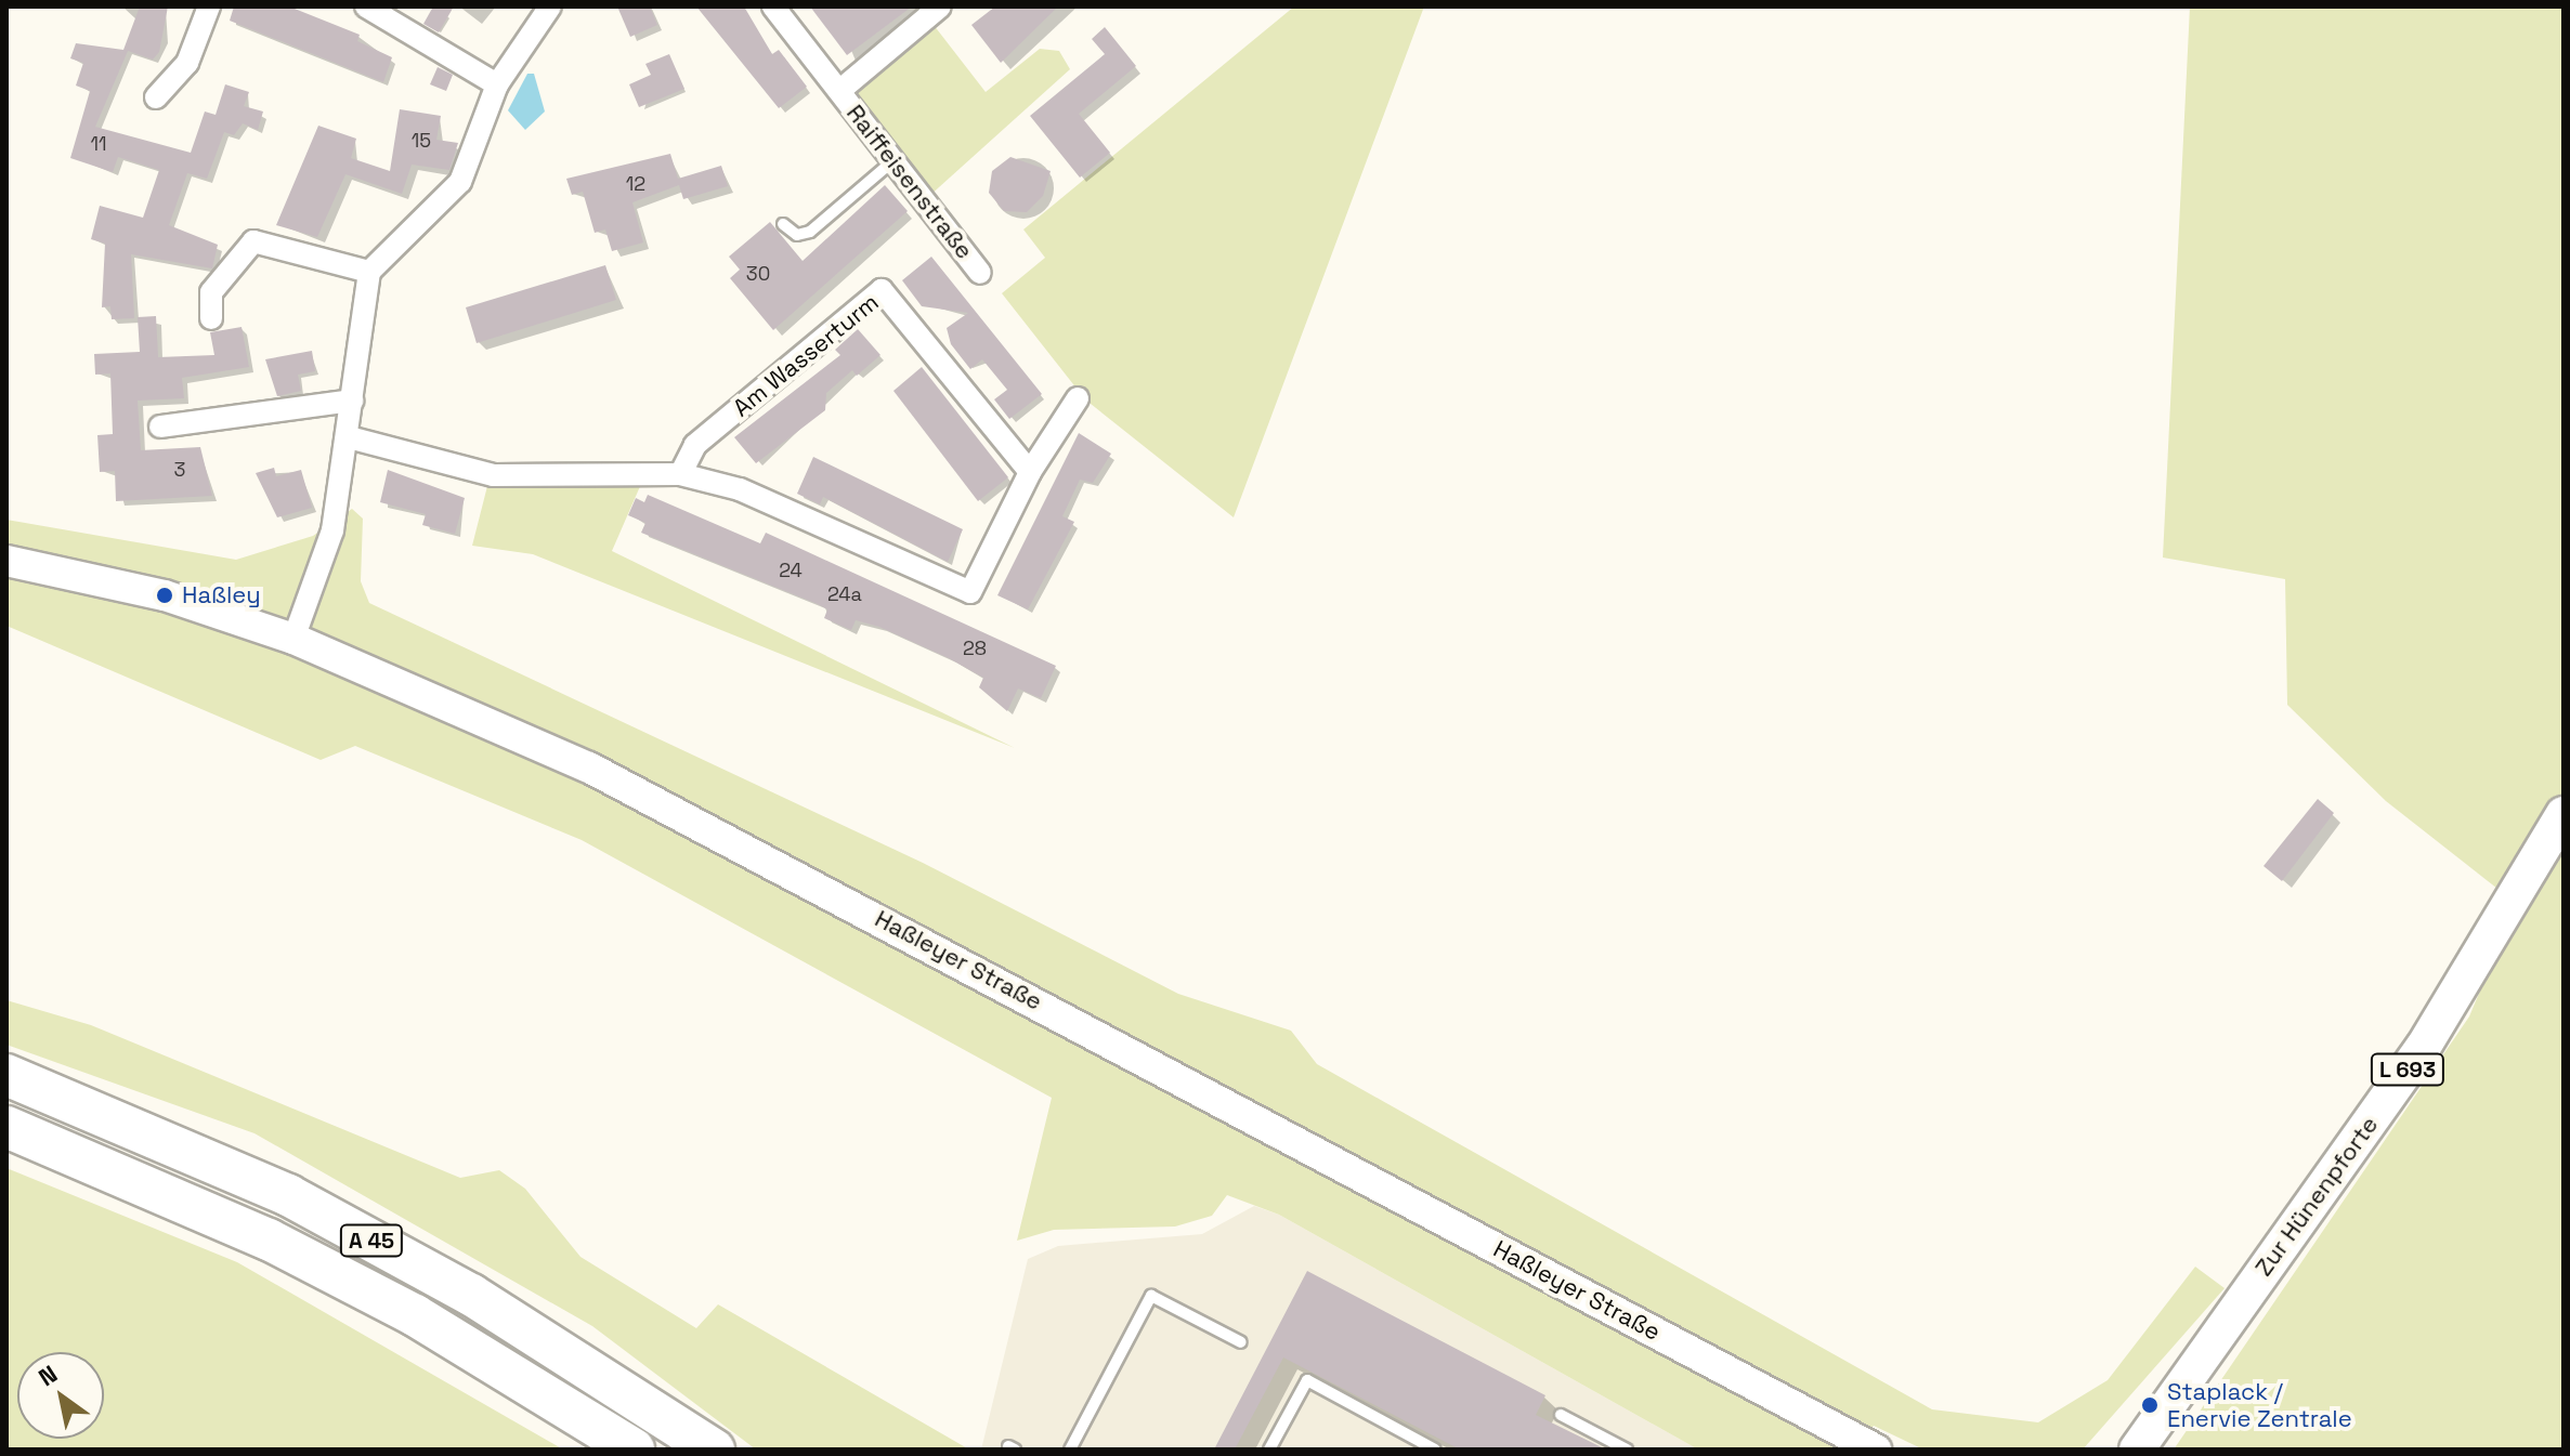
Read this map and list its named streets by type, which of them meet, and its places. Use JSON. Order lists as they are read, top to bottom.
{
  "streets": {
    "highway": ["A 45"],
    "main road": ["Haßleyer Straße", "L 693", "Zur Hünenpforte"],
    "street": ["Raiffeisenstraße", "Am Wasserturm"]
  },
  "places": ["Haßley", "Staplack / Enervie Zentrale"],
  "house_numbers": [
    "15",
    "11",
    "12",
    "30",
    "3",
    "24",
    "24a",
    "28"
  ],
  "north": "top left"
}
